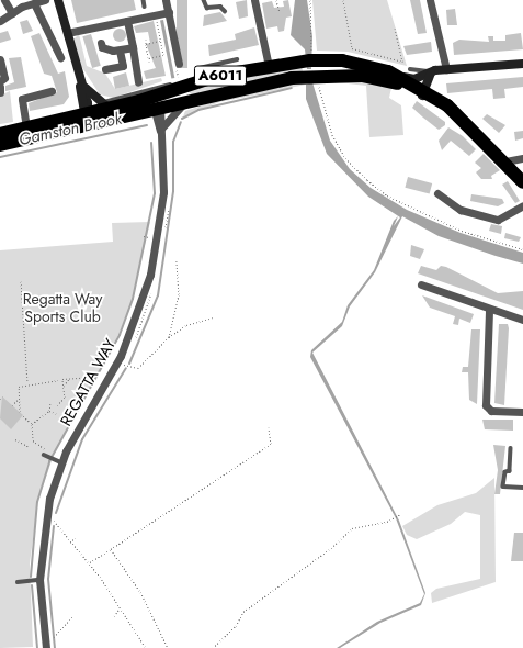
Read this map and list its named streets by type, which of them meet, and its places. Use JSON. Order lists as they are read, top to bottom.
{
  "streets": {
    "highway": ["A6011"],
    "street": ["REGATTA WAY"]
  },
  "crossings": [
    ["A6011", "REGATTA WAY"]
  ],
  "water": ["Gamston Brook"],
  "parks": ["Regatta Way Sports Club"]
}
